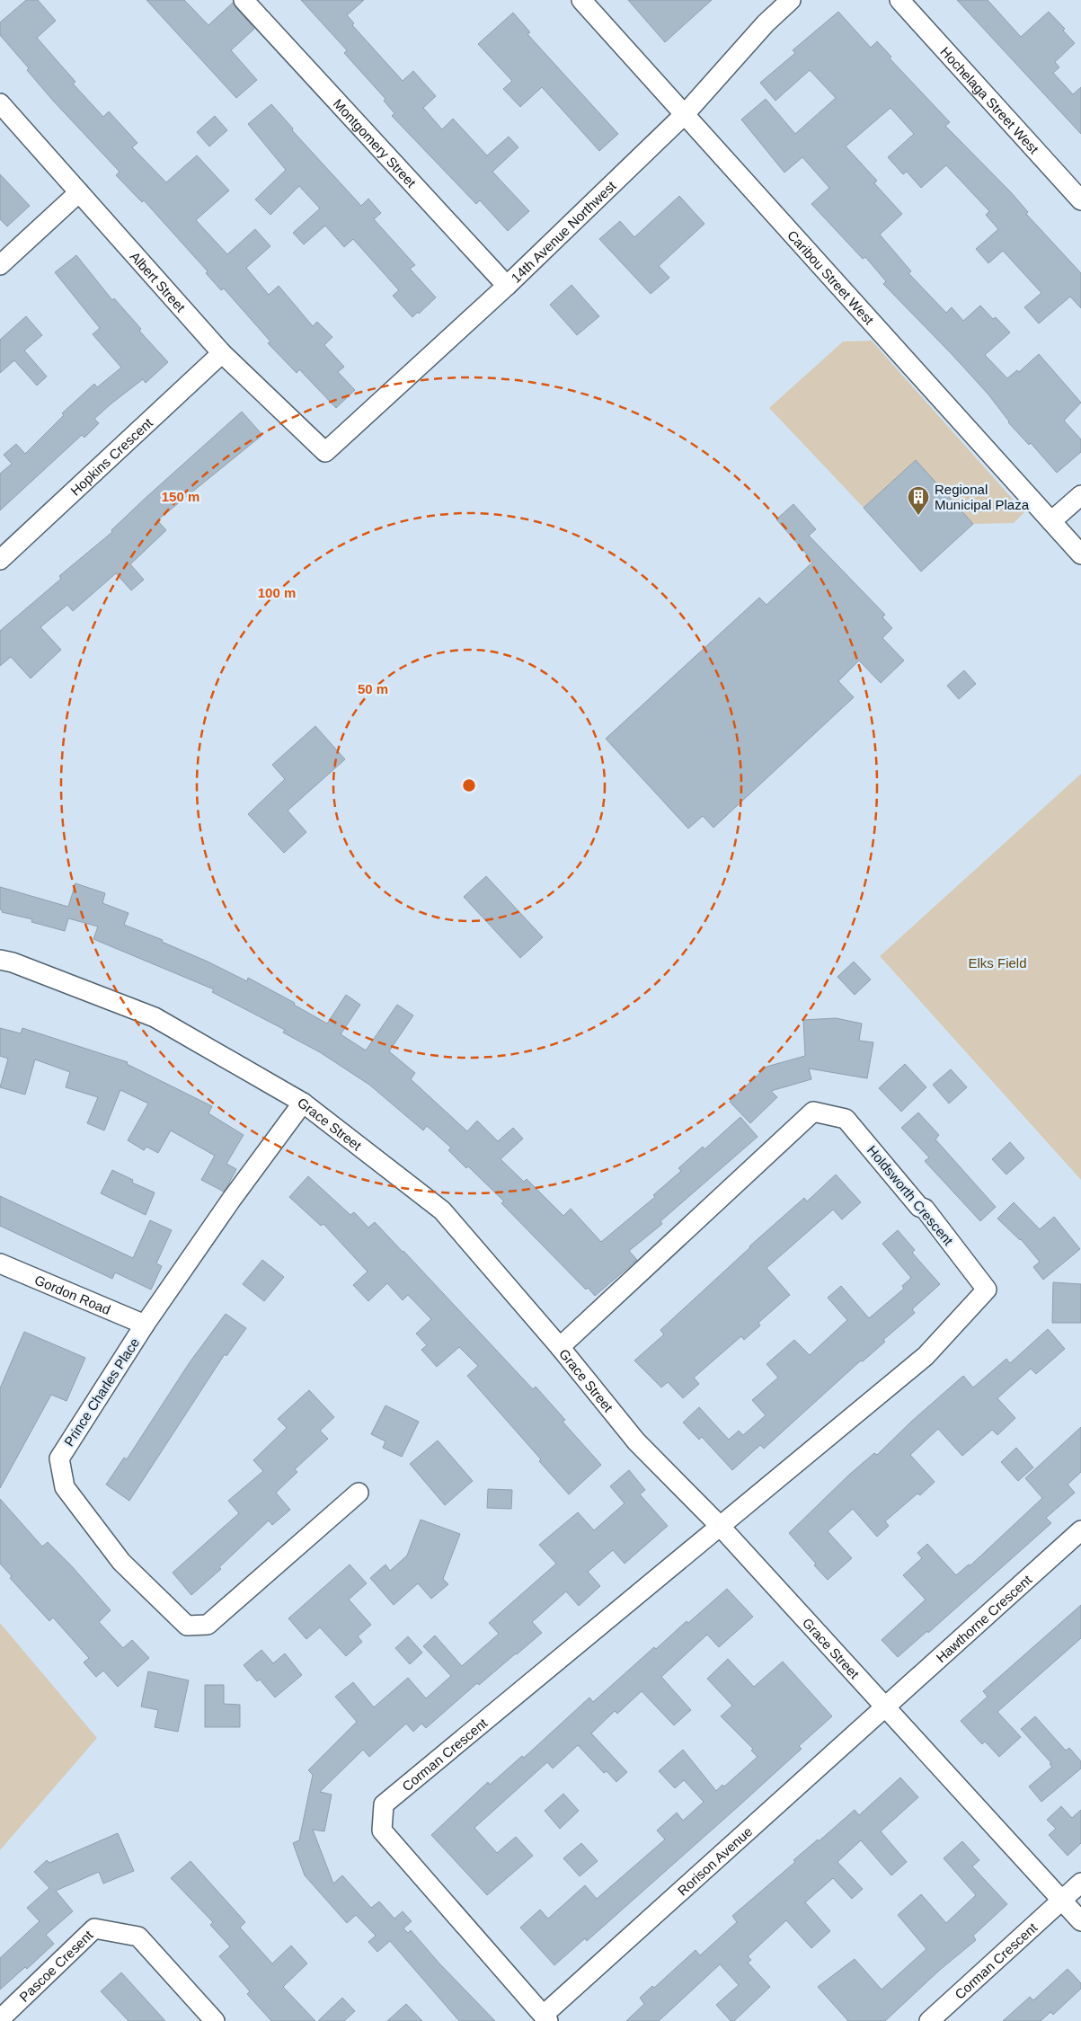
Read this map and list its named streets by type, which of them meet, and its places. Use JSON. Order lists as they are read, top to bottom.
{
  "streets": {
    "street": [
      "Hochelaga Street West",
      "Montgomery Street",
      "14th Avenue Northwest",
      "Caribou Street West",
      "Albert Street",
      "Hopkins Crescent",
      "Grace Street",
      "Holdsworth Crescent",
      "Gordon Road",
      "Prince Charles Place",
      "Hawthorne Crescent",
      "Corman Crescent",
      "Rorison Avenue",
      "Pascoe Cresent"
    ]
  },
  "crossings": [
    ["Montgomery Street", "14th Avenue Northwest"],
    ["14th Avenue Northwest", "Caribou Street West"],
    ["14th Avenue Northwest", "Albert Street"],
    ["Albert Street", "Hopkins Crescent"],
    ["Grace Street", "Holdsworth Crescent"],
    ["Grace Street", "Prince Charles Place"],
    ["Grace Street", "Hawthorne Crescent"],
    ["Grace Street", "Corman Crescent"],
    ["Grace Street", "Rorison Avenue"],
    ["Holdsworth Crescent", "Corman Crescent"],
    ["Gordon Road", "Prince Charles Place"],
    ["Hawthorne Crescent", "Rorison Avenue"],
    ["Corman Crescent", "Rorison Avenue"]
  ],
  "parks": ["Elks Field"],
  "places": {
    "building": ["Regional Municipal Plaza"]
  },
  "rings": ["150 m", "100 m", "50 m"]
}
